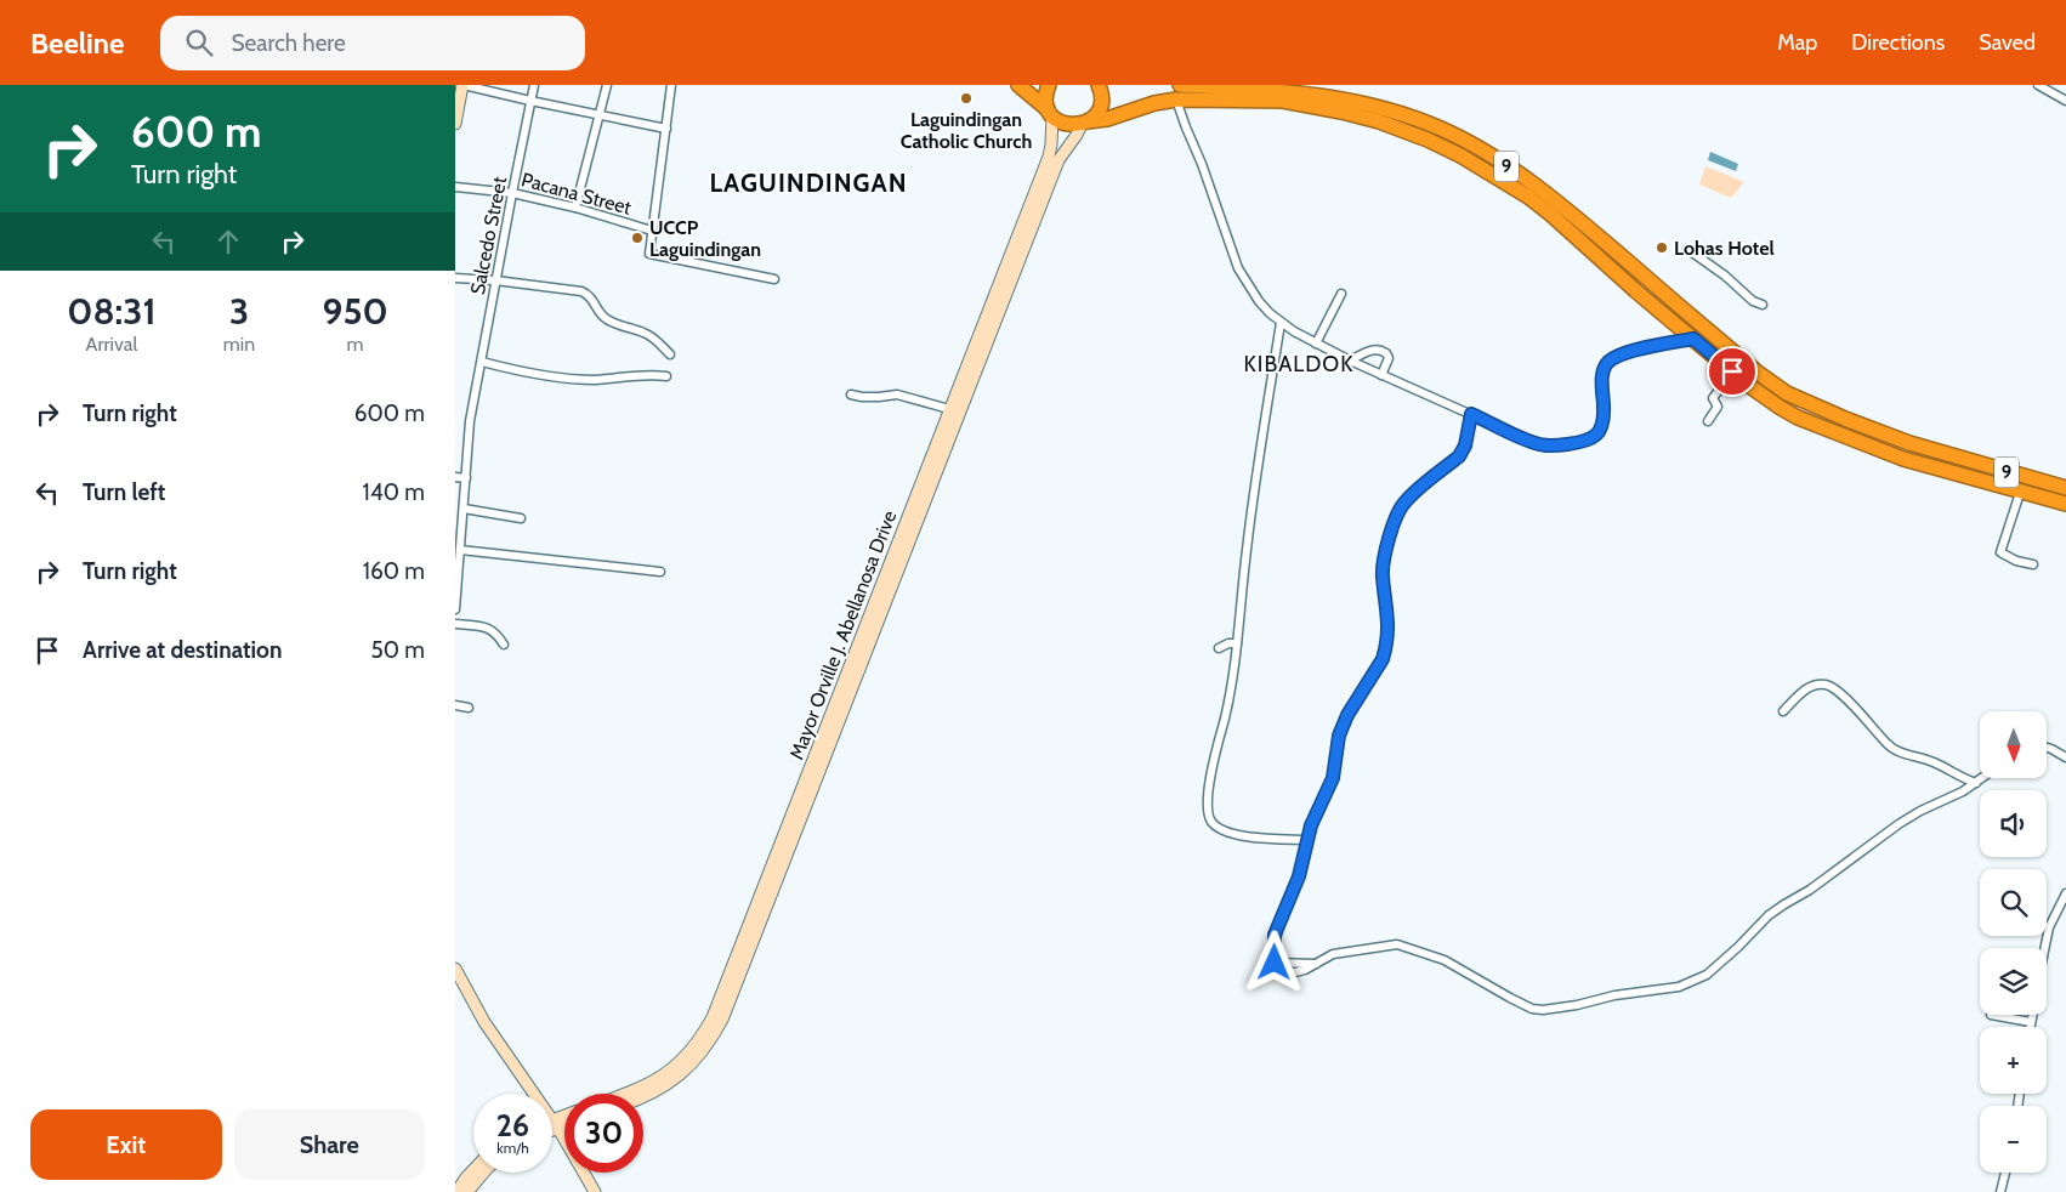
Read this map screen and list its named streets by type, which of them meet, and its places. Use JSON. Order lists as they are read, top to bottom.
{
  "streets": {
    "highway": ["9"],
    "main road": ["Mayor Orville J. Abellanosa Drive"],
    "street": ["Pacana Street", "Salcedo Street"]
  },
  "crossings": [
    ["9", "Mayor Orville J. Abellanosa Drive"],
    ["Pacana Street", "Salcedo Street"]
  ],
  "districts": ["LAGUINDINGAN", "KIBALDOK"],
  "places": ["Laguindingan Catholic Church", "UCCP Laguindingan", "Lohas Hotel"],
  "north": "bottom",
  "page": {
    "header": "Beeline",
    "search": "Search here",
    "nav": ["Map", "Directions", "Saved"],
    "turn": ["600 m", "Turn right"],
    "eta": [
      "08:31",
      "Arrival",
      "3",
      "min",
      "950",
      "m"
    ],
    "list": [
      {
        "name": "Turn right",
        "value": "600 m"
      },
      {
        "name": "Turn left",
        "value": "140 m"
      },
      {
        "name": "Turn right",
        "value": "160 m"
      },
      {
        "name": "Arrive at destination",
        "value": "50 m"
      }
    ],
    "map_buttons": ["+", "−"],
    "speed": "26 km/h",
    "limit": "30",
    "buttons": ["Exit", "Share"]
  }
}
